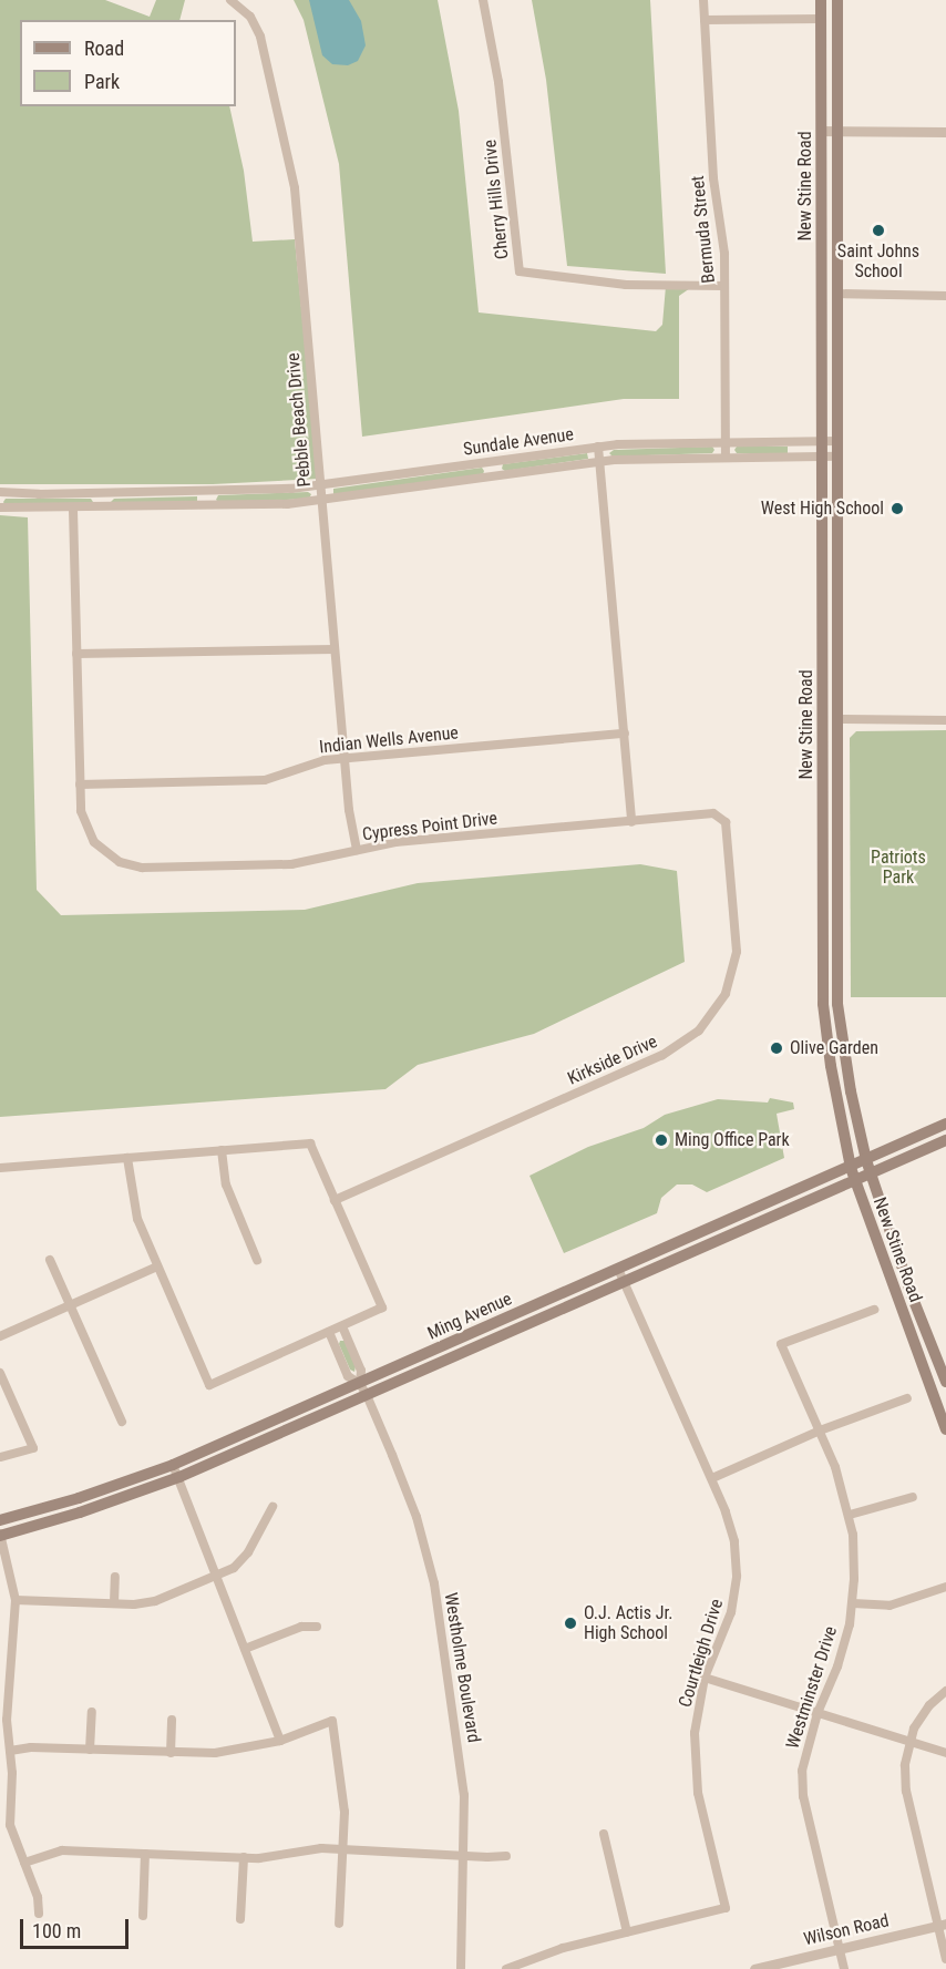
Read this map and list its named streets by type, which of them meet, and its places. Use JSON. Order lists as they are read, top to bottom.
{
  "streets": {
    "main road": ["New Stine Road", "Ming Avenue"],
    "street": [
      "Cherry Hills Drive",
      "Bermuda Street",
      "Pebble Beach Drive",
      "Sundale Avenue",
      "Indian Wells Avenue",
      "Cypress Point Drive",
      "Kirkside Drive",
      "Courtleigh Drive",
      "Westholme Boulevard",
      "Westminster Drive",
      "Wilson Road"
    ]
  },
  "crossings": [
    ["New Stine Road", "Sundale Avenue"],
    ["New Stine Road", "Ming Avenue"],
    ["Cherry Hills Drive", "Bermuda Street"],
    ["Bermuda Street", "Sundale Avenue"],
    ["Pebble Beach Drive", "Sundale Avenue"],
    ["Pebble Beach Drive", "Indian Wells Avenue"],
    ["Pebble Beach Drive", "Cypress Point Drive"],
    ["Indian Wells Avenue", "Cypress Point Drive"],
    ["Cypress Point Drive", "Kirkside Drive"],
    ["Ming Avenue", "Courtleigh Drive"],
    ["Ming Avenue", "Westholme Boulevard"],
    ["Westminster Drive", "Wilson Road"]
  ],
  "parks": ["Patriots Park"],
  "places": [
    "Saint Johns School",
    "West High School",
    "Olive Garden",
    "Ming Office Park",
    "O.J. Actis Jr. High School"
  ],
  "legend": ["Road", "Park"],
  "scale_bar": "100 m"
}
